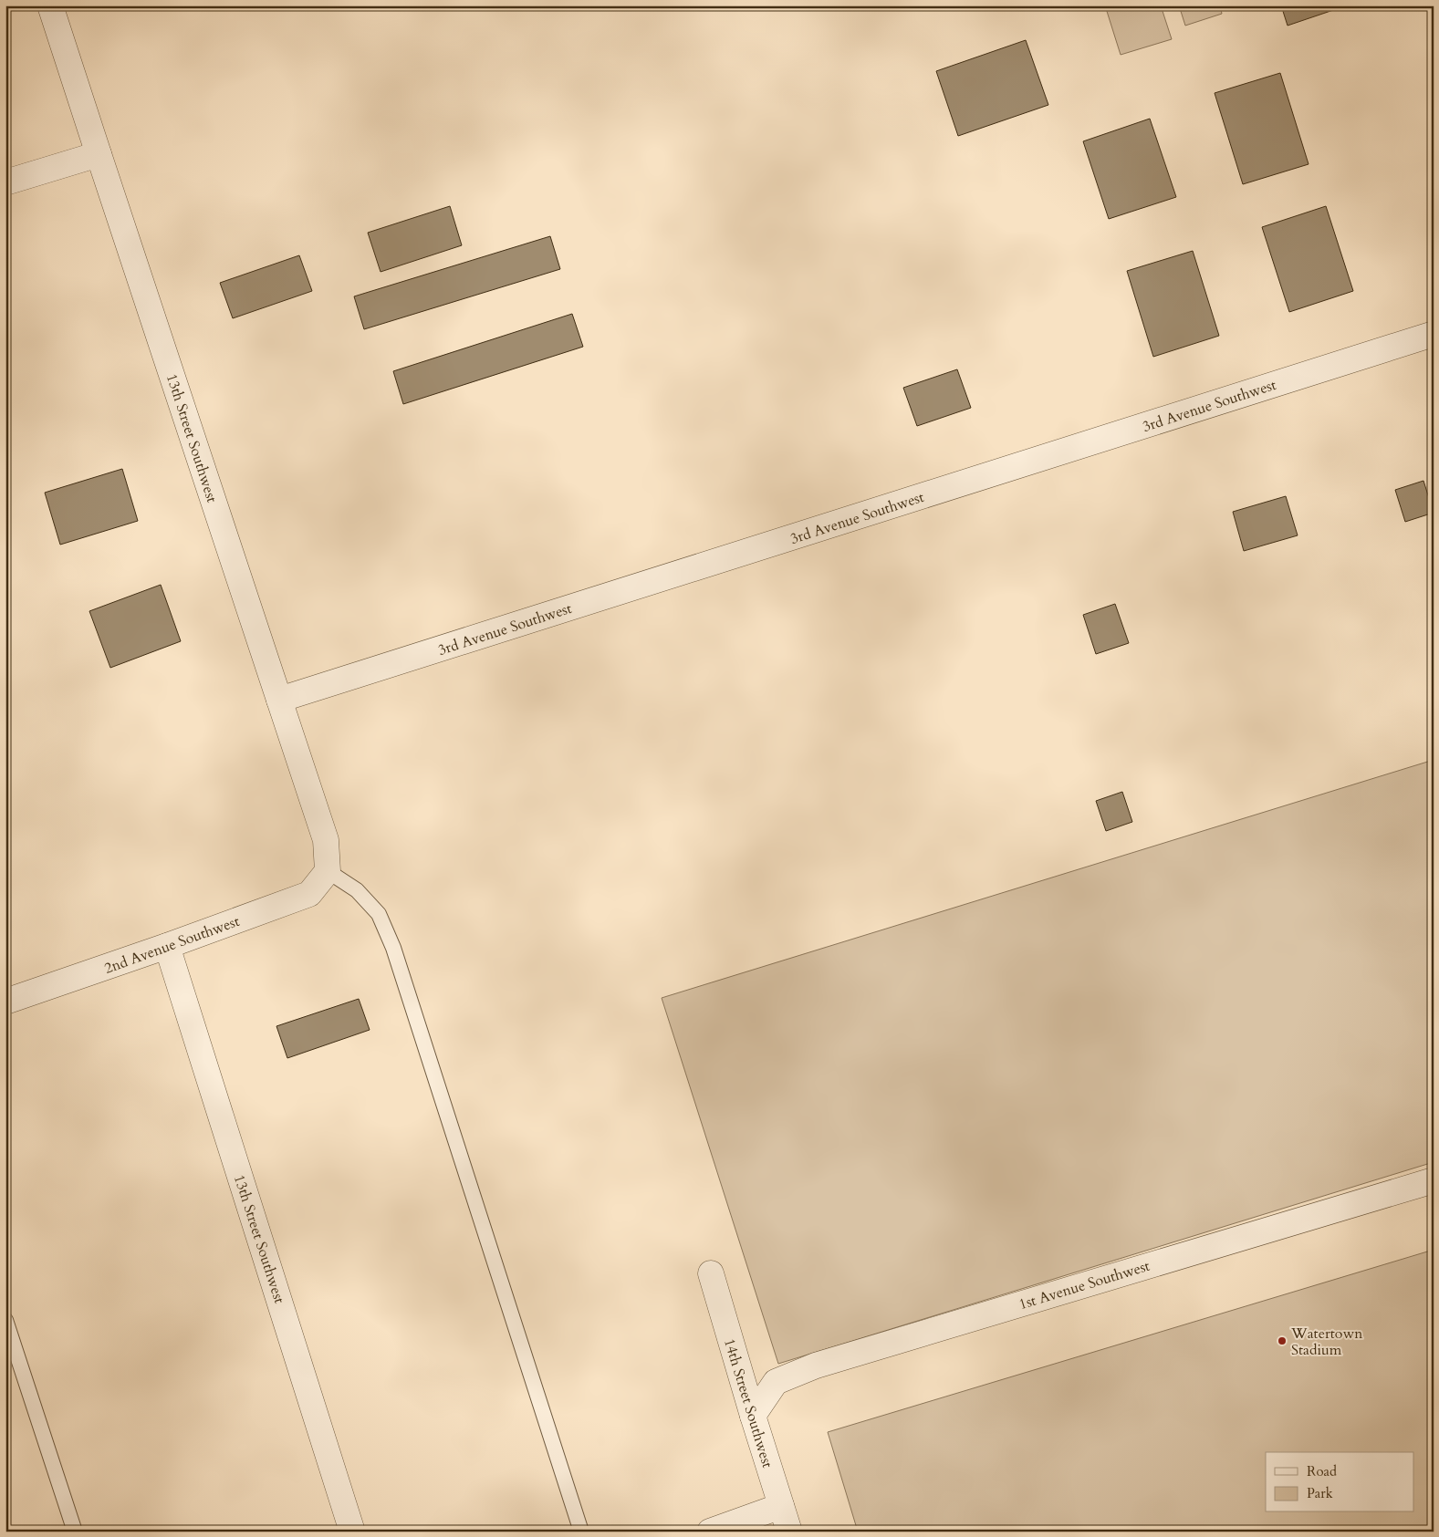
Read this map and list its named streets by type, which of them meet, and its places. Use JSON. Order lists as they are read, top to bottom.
{
  "streets": {
    "street": [
      "3rd Avenue Southwest",
      "13th Street Southwest",
      "2nd Avenue Southwest",
      "1st Avenue Southwest",
      "14th Street Southwest"
    ]
  },
  "crossings": [
    ["3rd Avenue Southwest", "13th Street Southwest"],
    ["13th Street Southwest", "2nd Avenue Southwest"],
    ["1st Avenue Southwest", "14th Street Southwest"]
  ],
  "places": ["Watertown Stadium"],
  "legend": ["Road", "Park"]
}
